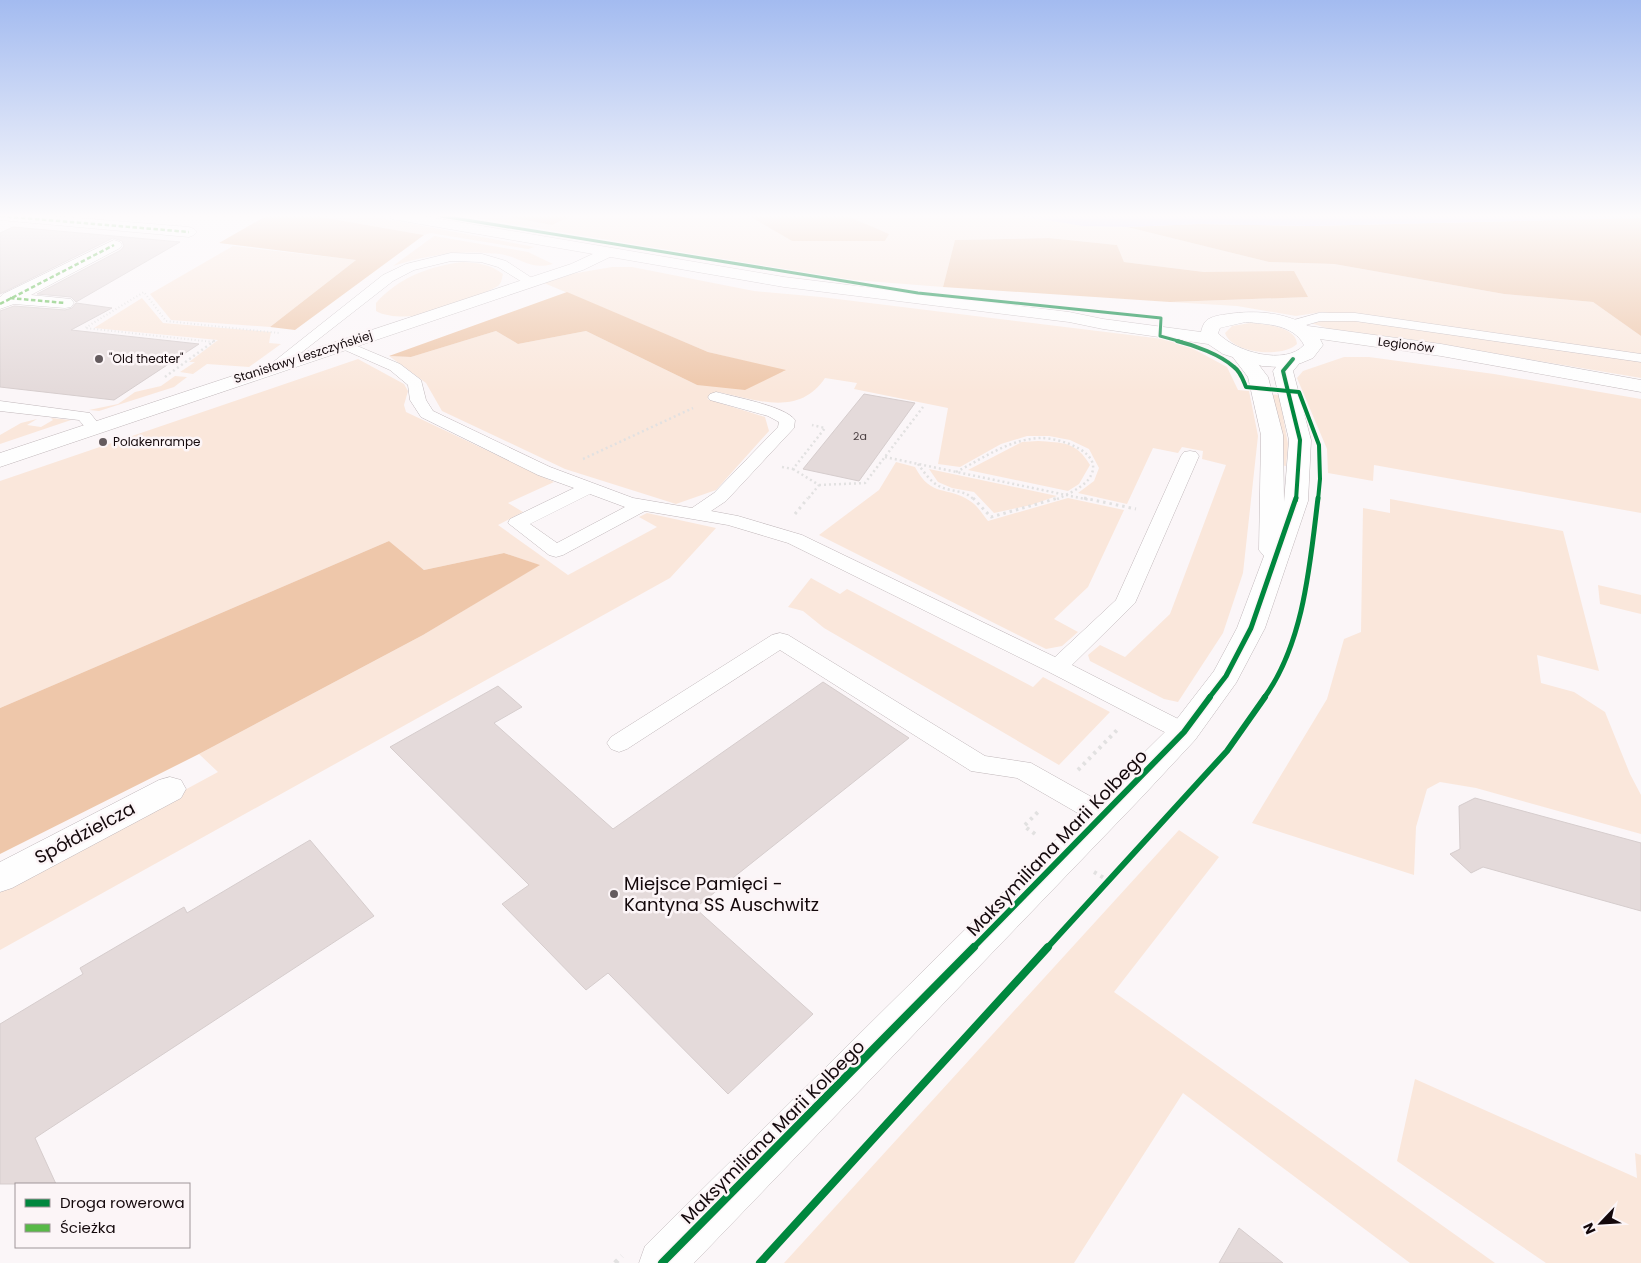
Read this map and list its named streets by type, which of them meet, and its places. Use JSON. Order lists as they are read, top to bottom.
{
  "streets": {
    "street": [
      "Legionów",
      "Stanisławy Leszczyńskiej",
      "Spółdzielcza",
      "Maksymiliana Marii Kolbego"
    ]
  },
  "crossings": [
    ["Legionów", "Maksymiliana Marii Kolbego"]
  ],
  "places": ["\"Old theater\"", "Polakenrampe", "Miejsce Pamięci - Kantyna SS Auschwitz"],
  "house_numbers": ["2a"],
  "legend": ["Droga rowerowa", "Ścieżka"],
  "north": "bottom left"
}
